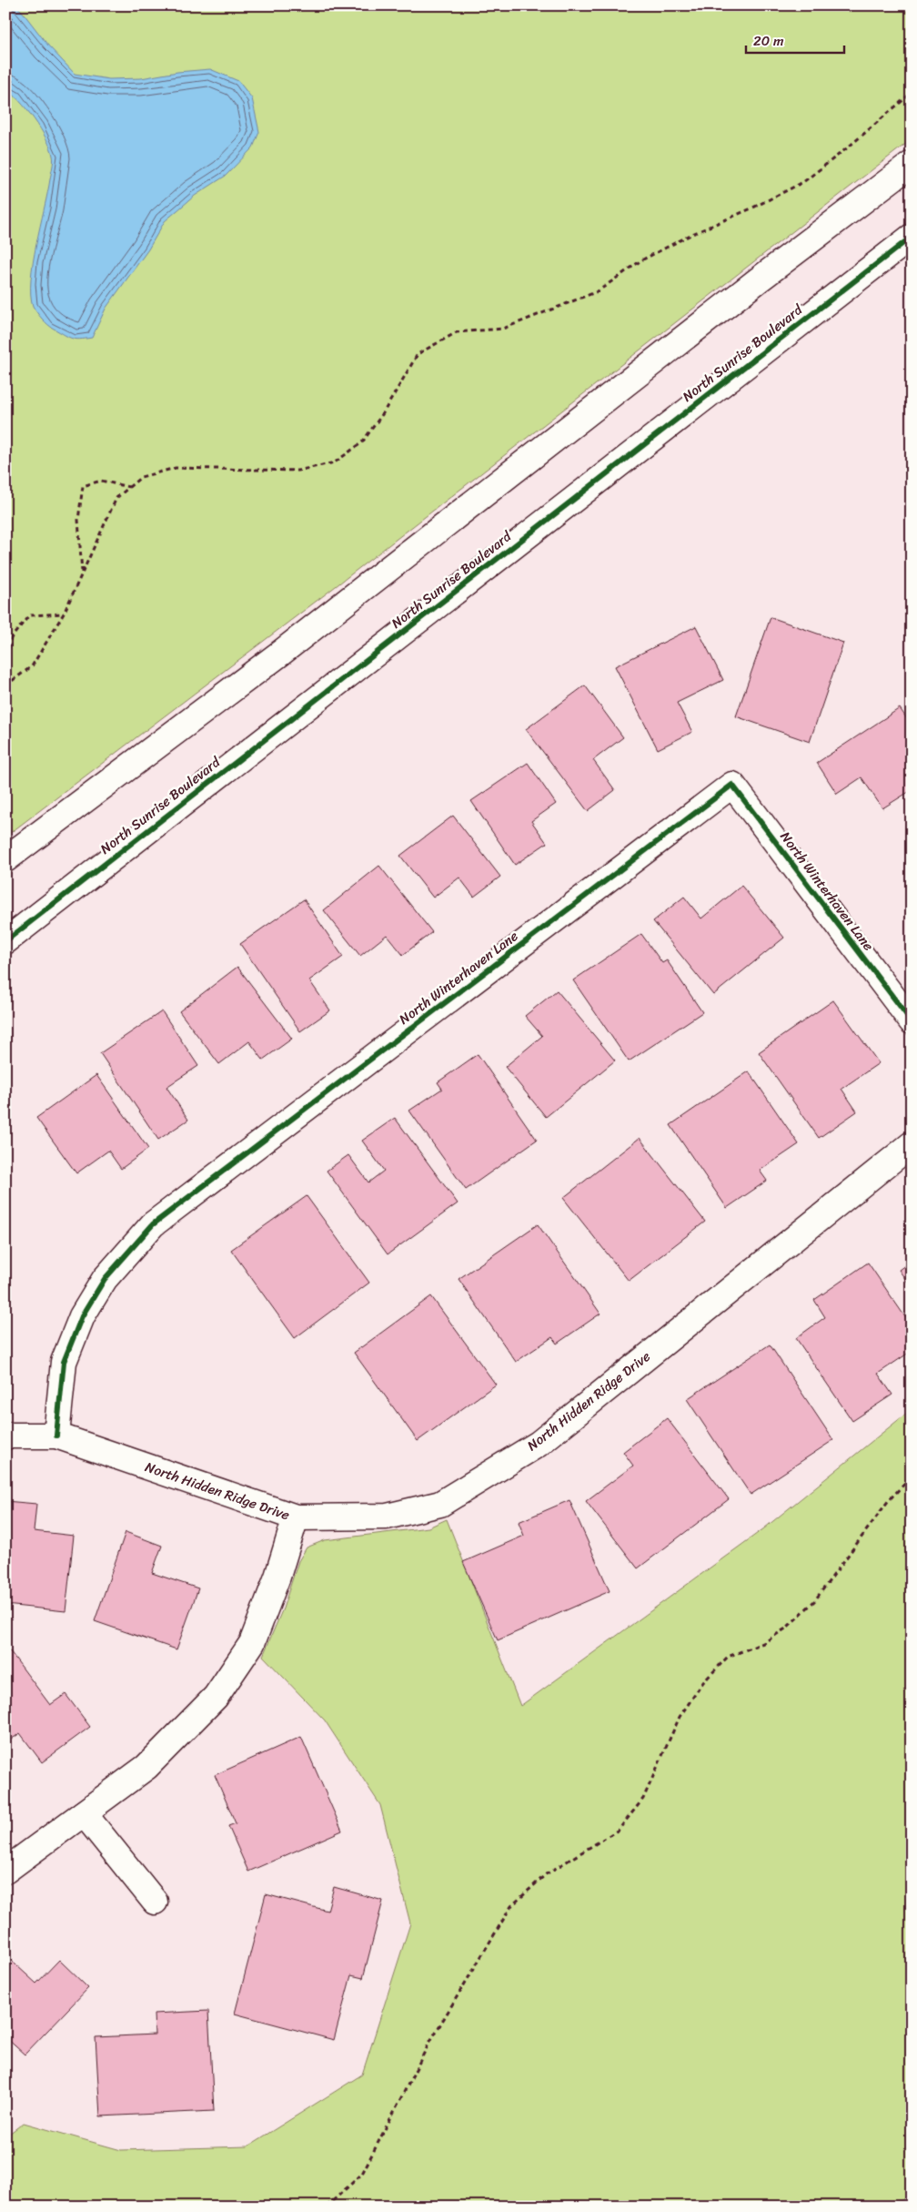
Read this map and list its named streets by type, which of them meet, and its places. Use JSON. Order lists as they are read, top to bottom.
{
  "streets": {
    "street": ["North Sunrise Boulevard", "North Winterhaven Lane", "North Hidden Ridge Drive"]
  },
  "crossings": [
    ["North Winterhaven Lane", "North Hidden Ridge Drive"]
  ],
  "scale_bar": "20 m"
}
